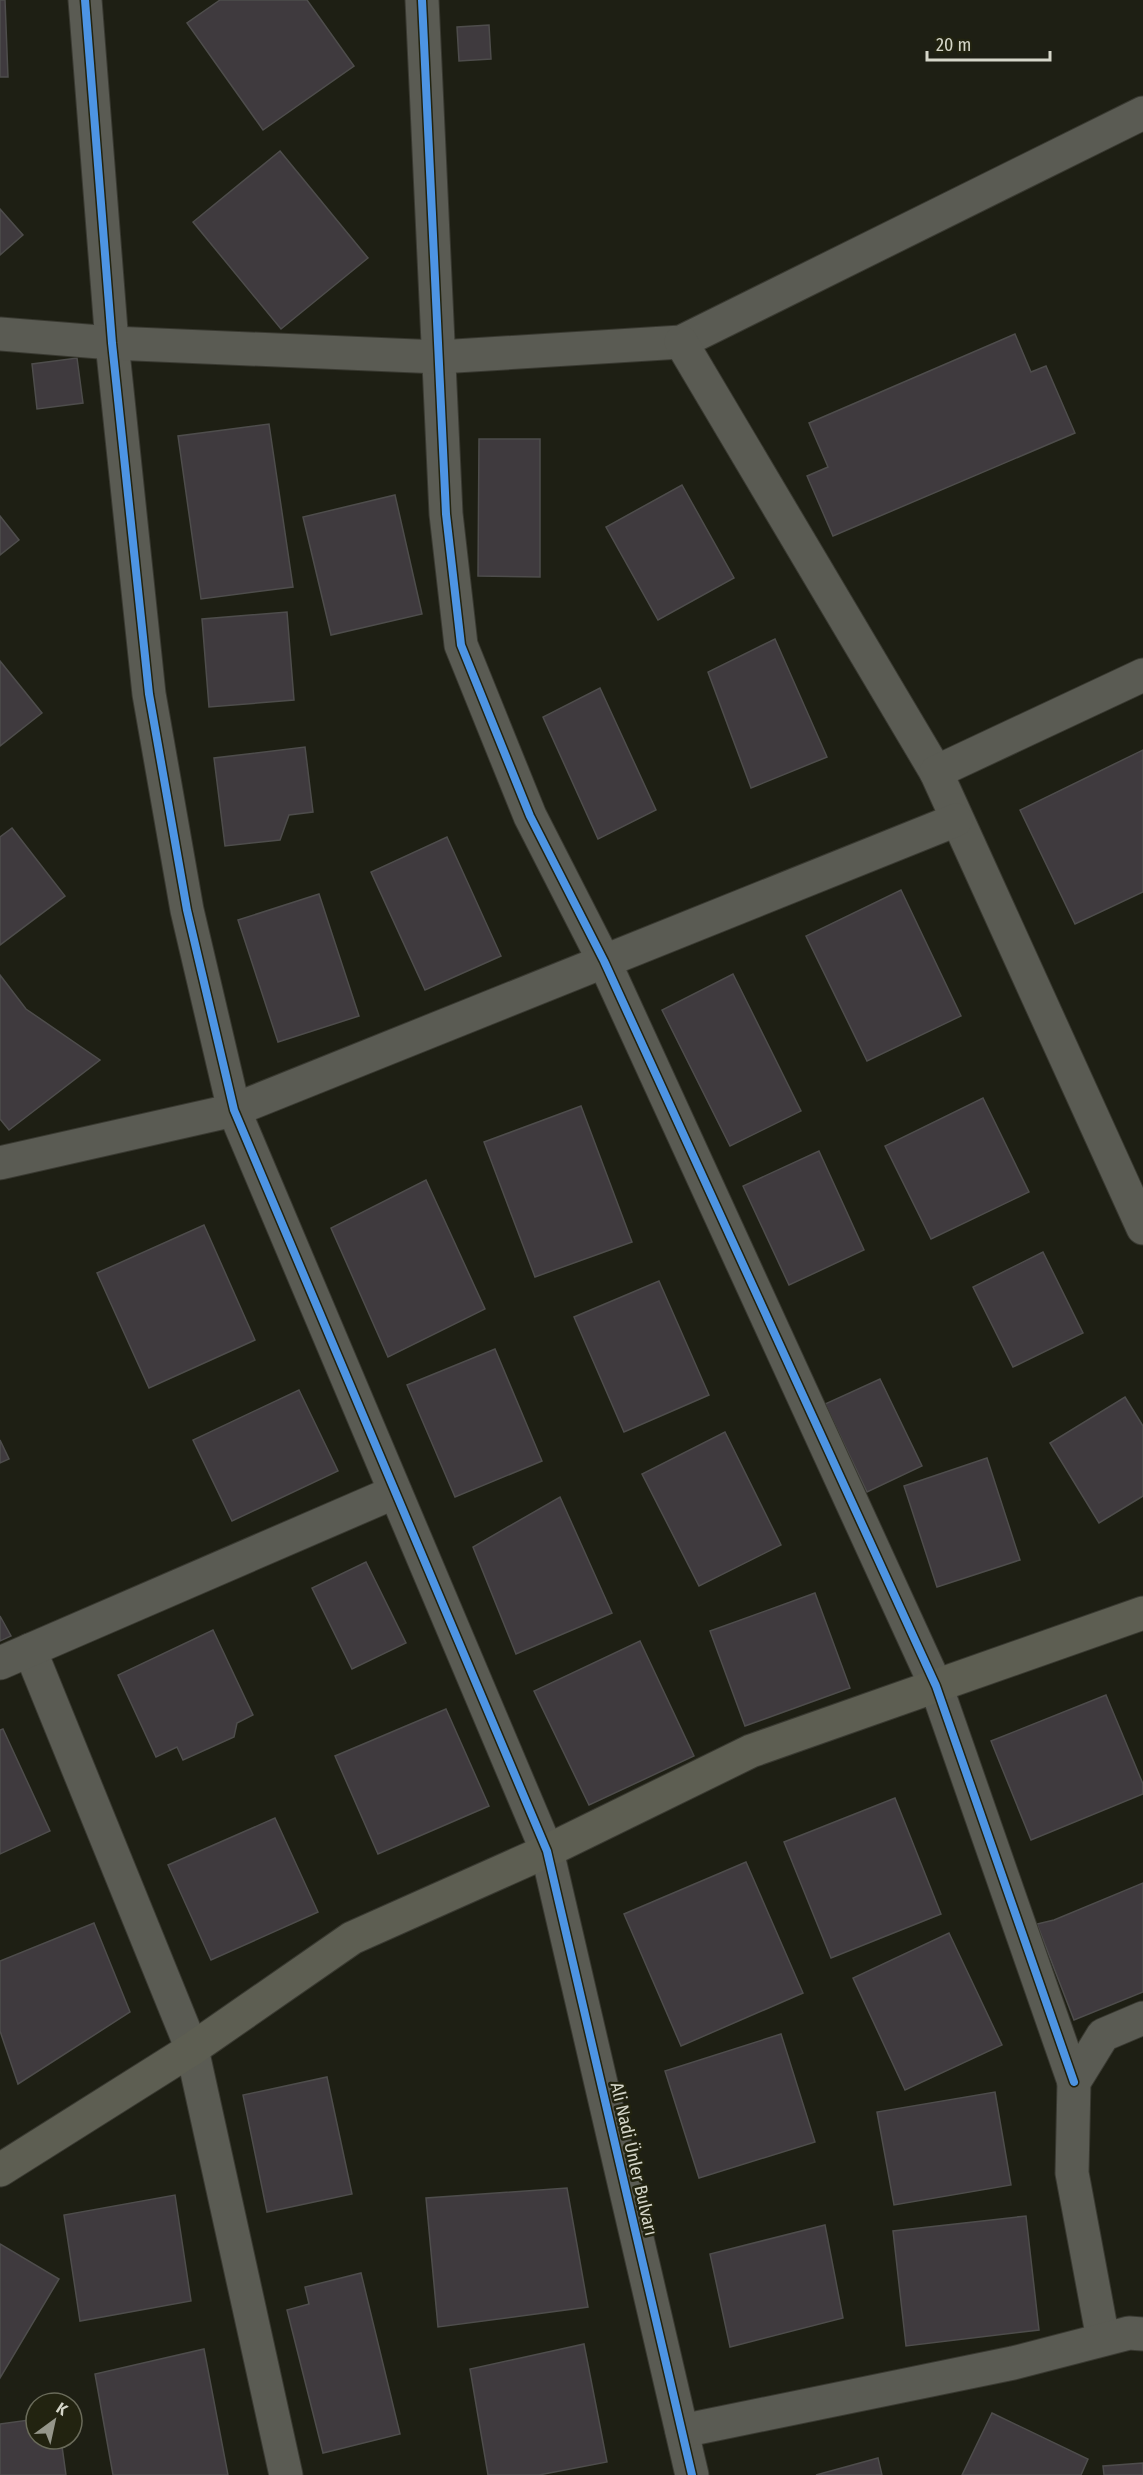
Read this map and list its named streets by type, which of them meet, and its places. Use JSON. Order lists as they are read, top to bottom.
{
  "streets": {
    "street": ["Ali Nadi Ünler Bulvarı"]
  },
  "scale_bar": "20 m",
  "north": "top right"
}
